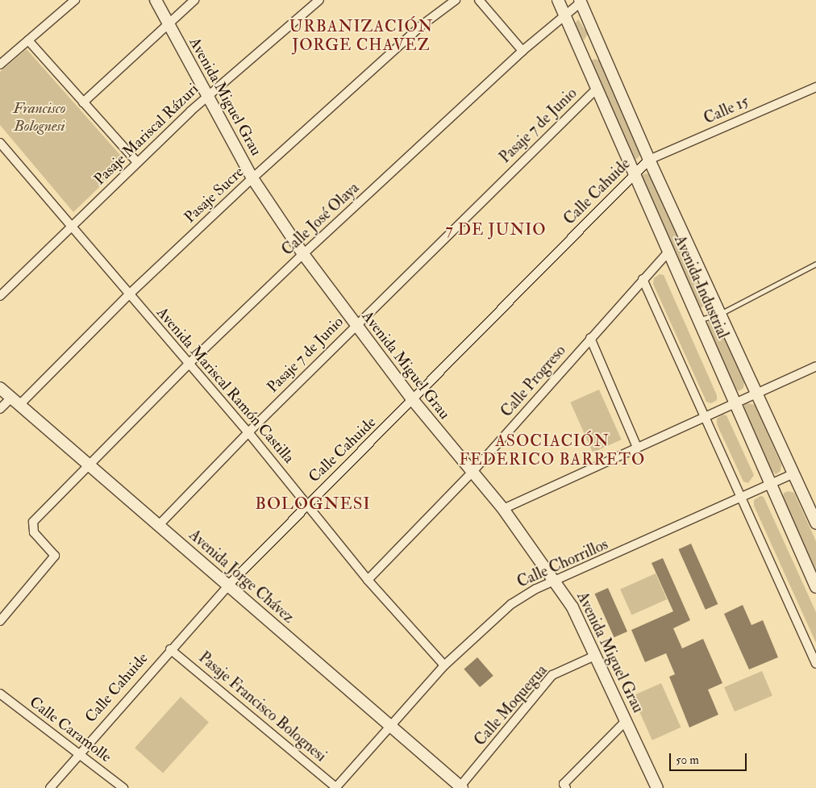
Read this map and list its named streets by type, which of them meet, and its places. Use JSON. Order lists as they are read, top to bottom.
{
  "streets": {
    "street": [
      "Avenida Miguel Grau",
      "Calle 15",
      "Pasaje 7 de Junio",
      "Pasaje Mariscal Rázuri",
      "Calle Cahuide",
      "Pasaje Sucre",
      "Calle José Olaya",
      "Avenida Industrial",
      "Calle Progreso",
      "Avenida Mariscal Ramón Castilla",
      "Calle Chorrillos",
      "Avenida Jorge Chávez",
      "Calle Moquegua",
      "Pasaje Francisco Bolognesi",
      "Calle Caramolle"
    ]
  },
  "crossings": [
    ["Avenida Miguel Grau", "Pasaje 7 de Junio"],
    ["Avenida Miguel Grau", "Pasaje Mariscal Rázuri"],
    ["Avenida Miguel Grau", "Calle Cahuide"],
    ["Avenida Miguel Grau", "Pasaje Sucre"],
    ["Avenida Miguel Grau", "Calle José Olaya"],
    ["Avenida Miguel Grau", "Calle Progreso"],
    ["Avenida Miguel Grau", "Calle Chorrillos"],
    ["Avenida Miguel Grau", "Calle Moquegua"],
    ["Calle 15", "Calle Cahuide"],
    ["Calle 15", "Avenida Industrial"],
    ["Pasaje 7 de Junio", "Avenida Industrial"],
    ["Pasaje 7 de Junio", "Avenida Mariscal Ramón Castilla"],
    ["Pasaje 7 de Junio", "Avenida Jorge Chávez"],
    ["Pasaje Mariscal Rázuri", "Avenida Mariscal Ramón Castilla"],
    ["Calle Cahuide", "Avenida Industrial"],
    ["Calle Cahuide", "Avenida Mariscal Ramón Castilla"],
    ["Calle Cahuide", "Avenida Jorge Chávez"],
    ["Calle Cahuide", "Pasaje Francisco Bolognesi"],
    ["Calle Cahuide", "Calle Caramolle"],
    ["Pasaje Sucre", "Avenida Mariscal Ramón Castilla"],
    ["Pasaje Sucre", "Avenida Jorge Chávez"],
    ["Calle José Olaya", "Avenida Industrial"],
    ["Calle José Olaya", "Avenida Mariscal Ramón Castilla"],
    ["Calle José Olaya", "Avenida Jorge Chávez"],
    ["Avenida Industrial", "Calle Progreso"],
    ["Avenida Industrial", "Calle Chorrillos"],
    ["Calle Progreso", "Avenida Mariscal Ramón Castilla"],
    ["Avenida Mariscal Ramón Castilla", "Calle Chorrillos"],
    ["Calle Chorrillos", "Avenida Jorge Chávez"],
    ["Calle Chorrillos", "Pasaje Francisco Bolognesi"],
    ["Avenida Jorge Chávez", "Calle Moquegua"]
  ],
  "districts": [
    "URBANIZACIÓN JORGE CHAVEZ",
    "7 DE JUNIO",
    "ASOCIACIÓN FEDERICO BARRETO",
    "BOLOGNESI"
  ],
  "parks": ["Francisco Bolognesi"],
  "scale_bar": "50 m"
}
